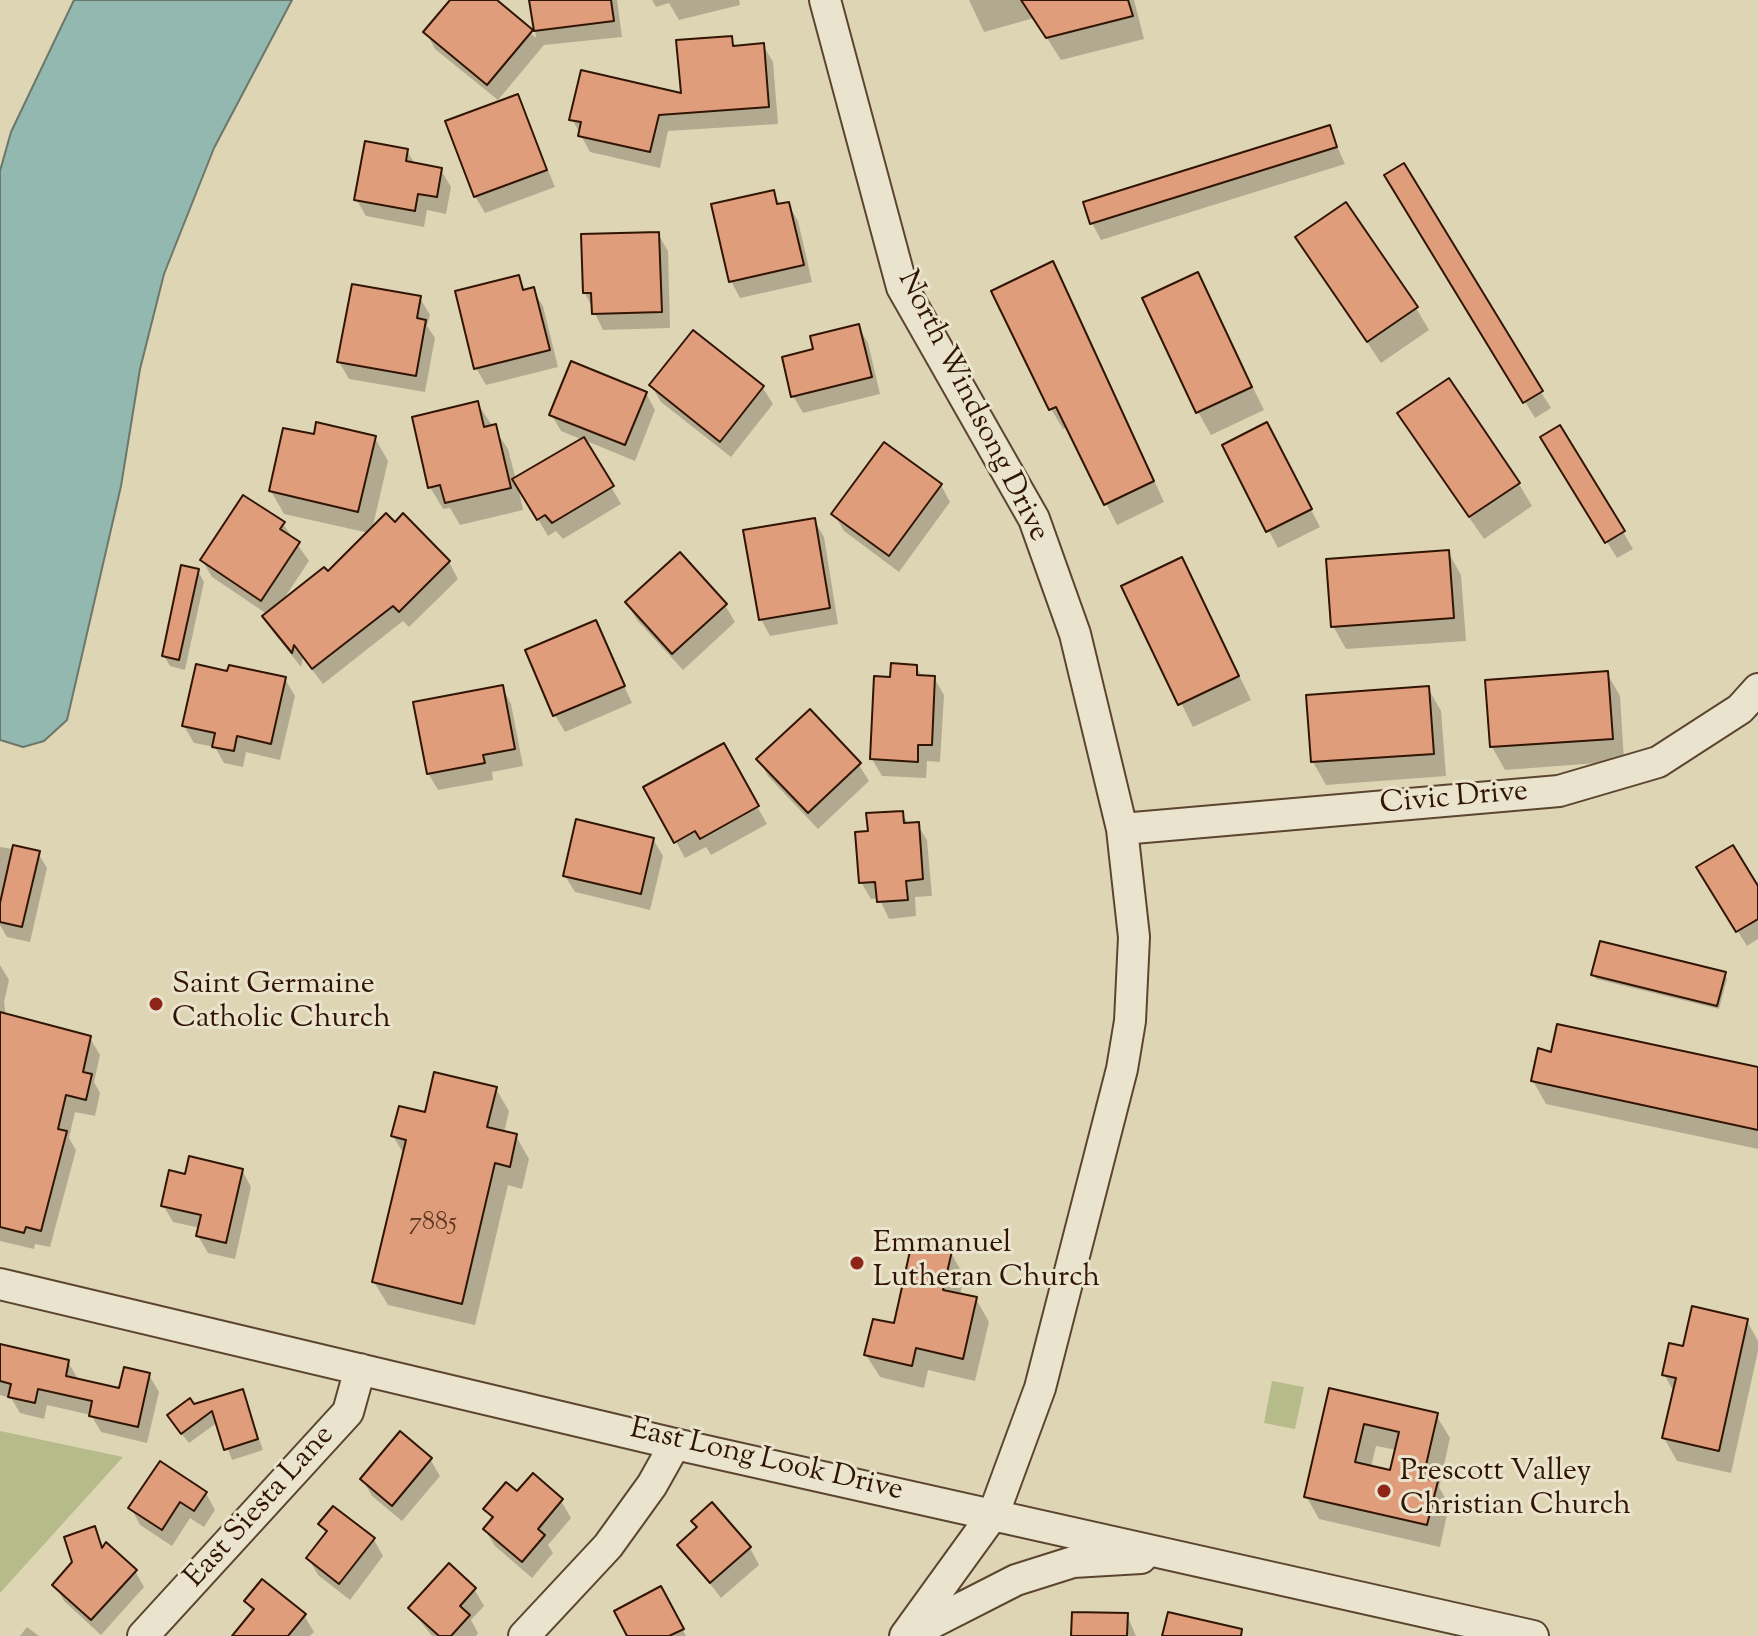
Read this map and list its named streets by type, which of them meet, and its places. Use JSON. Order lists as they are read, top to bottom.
{
  "streets": {
    "street": [
      "North Windsong Drive",
      "Civic Drive",
      "East Long Look Drive",
      "East Siesta Lane"
    ]
  },
  "crossings": [
    ["North Windsong Drive", "Civic Drive"],
    ["North Windsong Drive", "East Long Look Drive"],
    ["East Long Look Drive", "East Siesta Lane"]
  ],
  "places": ["Saint Germaine Catholic Church", "Emmanuel Lutheran Church", "Prescott Valley Christian Church"],
  "house_numbers": ["7885"]
}
